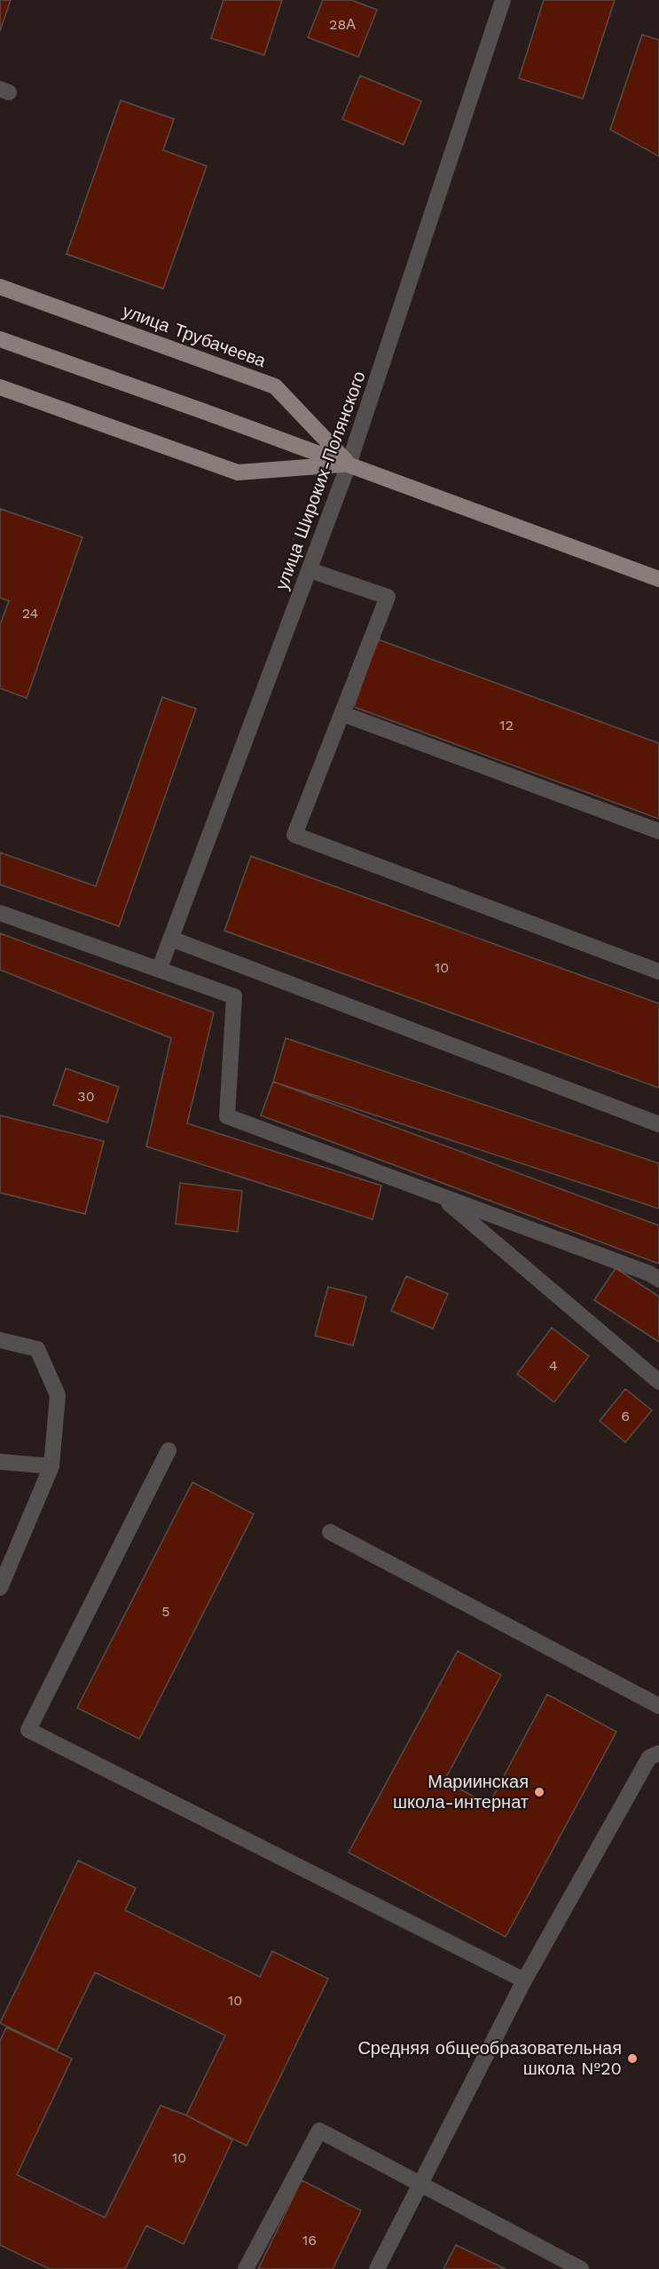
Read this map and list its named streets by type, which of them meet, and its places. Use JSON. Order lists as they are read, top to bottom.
{
  "streets": {
    "main road": ["улица Трубачеева"],
    "street": ["улица Широких-Полянского"]
  },
  "crossings": [
    ["улица Трубачеева", "улица Широких-Полянского"]
  ],
  "places": ["Мариинская школа-интернат", "Средняя общеобразовательная школа №20"],
  "house_numbers": [
    "28А",
    "24",
    "12",
    "10",
    "30",
    "4",
    "6",
    "5",
    "10",
    "10",
    "16"
  ]
}
